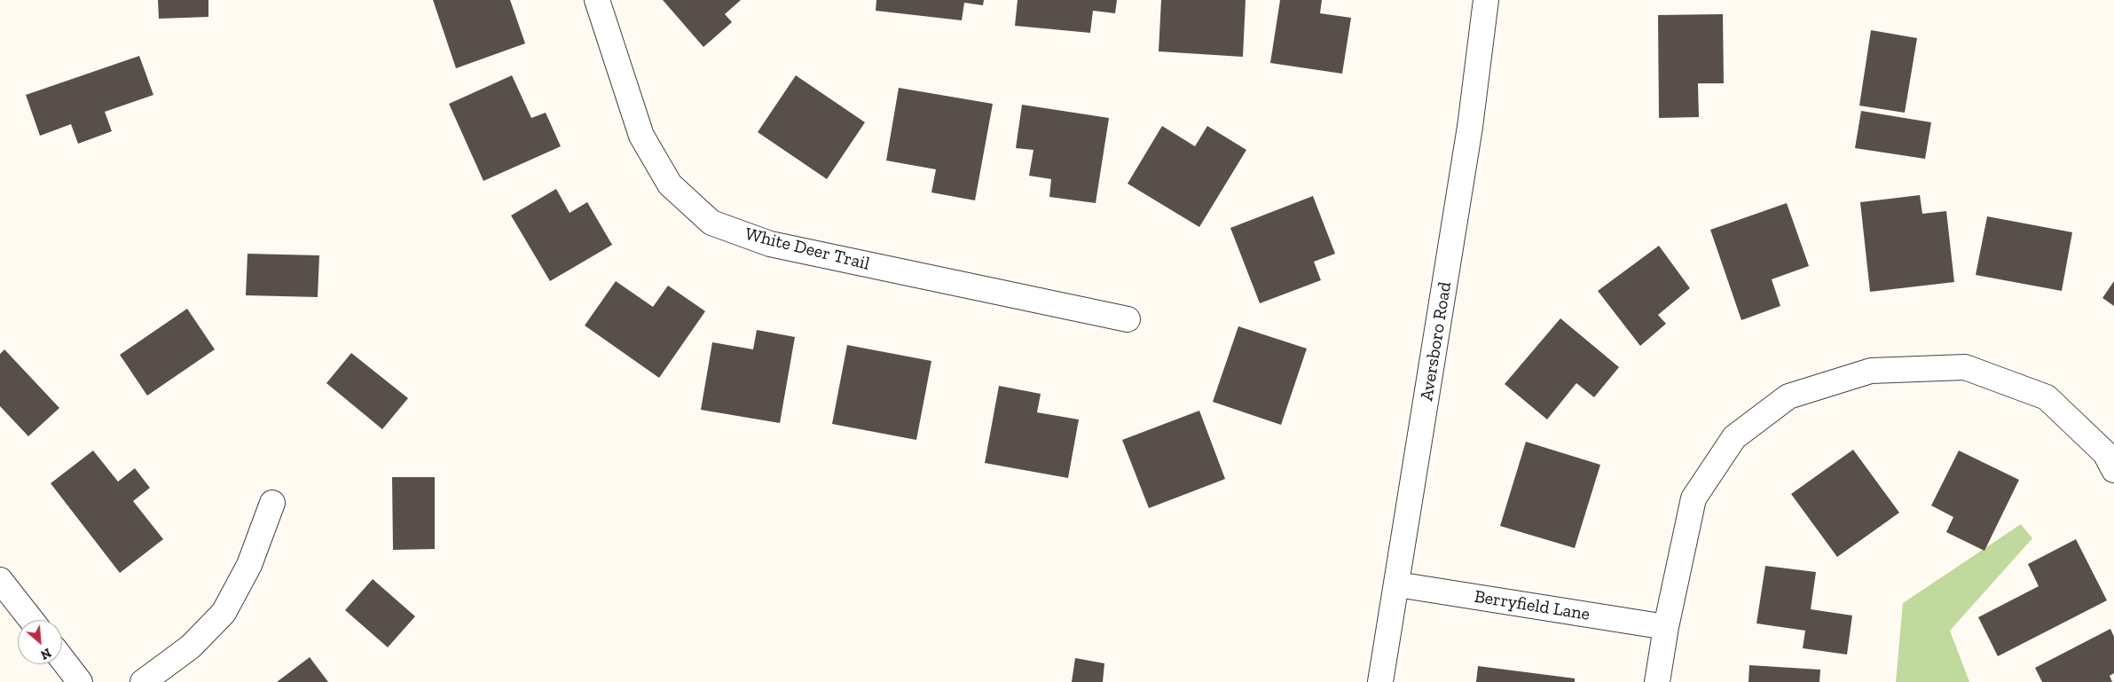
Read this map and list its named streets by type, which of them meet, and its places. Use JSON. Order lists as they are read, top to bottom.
{
  "streets": {
    "street": ["White Deer Trail", "Aversboro Road", "Berryfield Lane"]
  },
  "crossings": [
    ["Aversboro Road", "Berryfield Lane"]
  ],
  "north": "bottom right"
}
